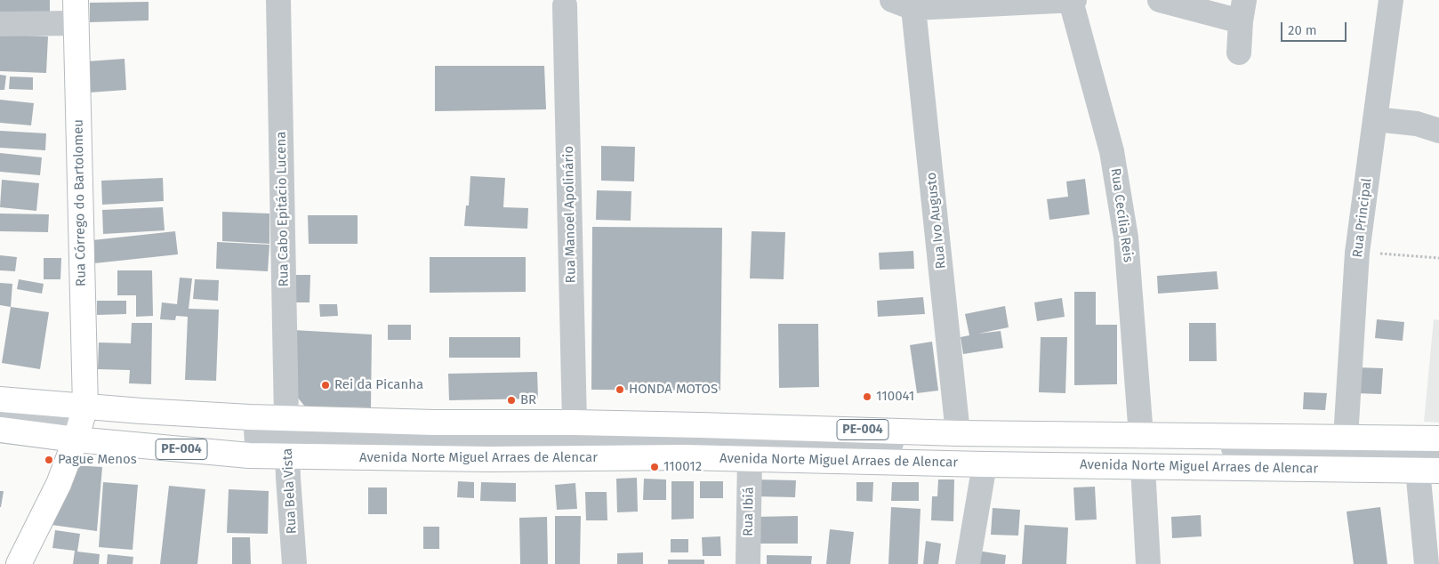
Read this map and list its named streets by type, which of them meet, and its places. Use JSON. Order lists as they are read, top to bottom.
{
  "streets": {
    "main road": ["Rua Córrego do Bartolomeu", "PE-004", "Avenida Norte Miguel Arraes de Alencar"],
    "street": [
      "Rua Cabo Epitácio Lucena",
      "Rua Manoel Apolinário",
      "Rua Cecília Reis",
      "Rua Principal",
      "Rua Ivo Augusto",
      "Rua Bela Vista",
      "Rua Ibiá"
    ]
  },
  "crossings": [
    ["Rua Córrego do Bartolomeu", "PE-004"],
    ["Rua Córrego do Bartolomeu", "Avenida Norte Miguel Arraes de Alencar"],
    ["Rua Cabo Epitácio Lucena", "PE-004"],
    ["Rua Cabo Epitácio Lucena", "Rua Bela Vista"],
    ["Rua Manoel Apolinário", "PE-004"],
    ["Rua Cecília Reis", "PE-004"],
    ["Rua Principal", "PE-004"],
    ["Rua Ivo Augusto", "PE-004"],
    ["PE-004", "Rua Bela Vista"],
    ["Avenida Norte Miguel Arraes de Alencar", "Rua Bela Vista"],
    ["Avenida Norte Miguel Arraes de Alencar", "Rua Ibiá"]
  ],
  "places": [
    "Rei da Picanha",
    "HONDA MOTOS",
    "110041",
    "BR",
    "Pague Menos",
    "110012"
  ],
  "scale_bar": "20 m"
}
